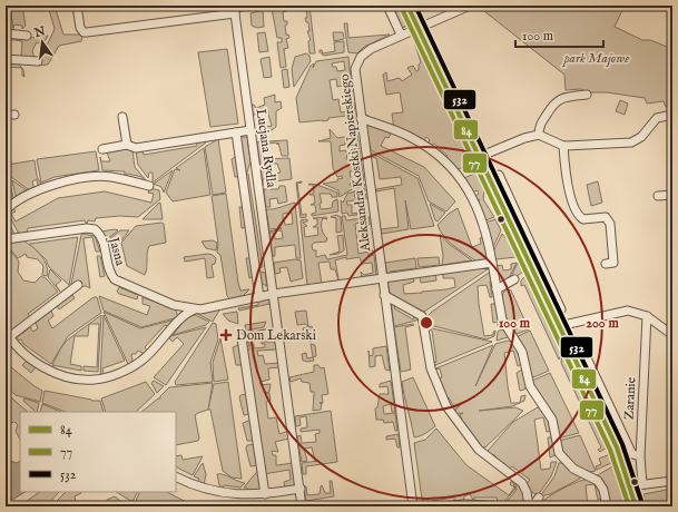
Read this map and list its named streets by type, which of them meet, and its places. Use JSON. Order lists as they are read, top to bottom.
{
  "streets": {
    "street": [
      "Lucjana Rydla",
      "Aleksandra Kostki Napierskiego",
      "Jasna",
      "Zaranie"
    ]
  },
  "parks": ["park Majowe"],
  "places": {
    "health": ["Dom Lekarski"]
  },
  "lines": ["transit line 84", "transit line 532", "transit line 77"],
  "legend": ["84", "77", "532"],
  "scale_bar": "100 m",
  "north": "top",
  "rings": ["100 m", "200 m"]
}
